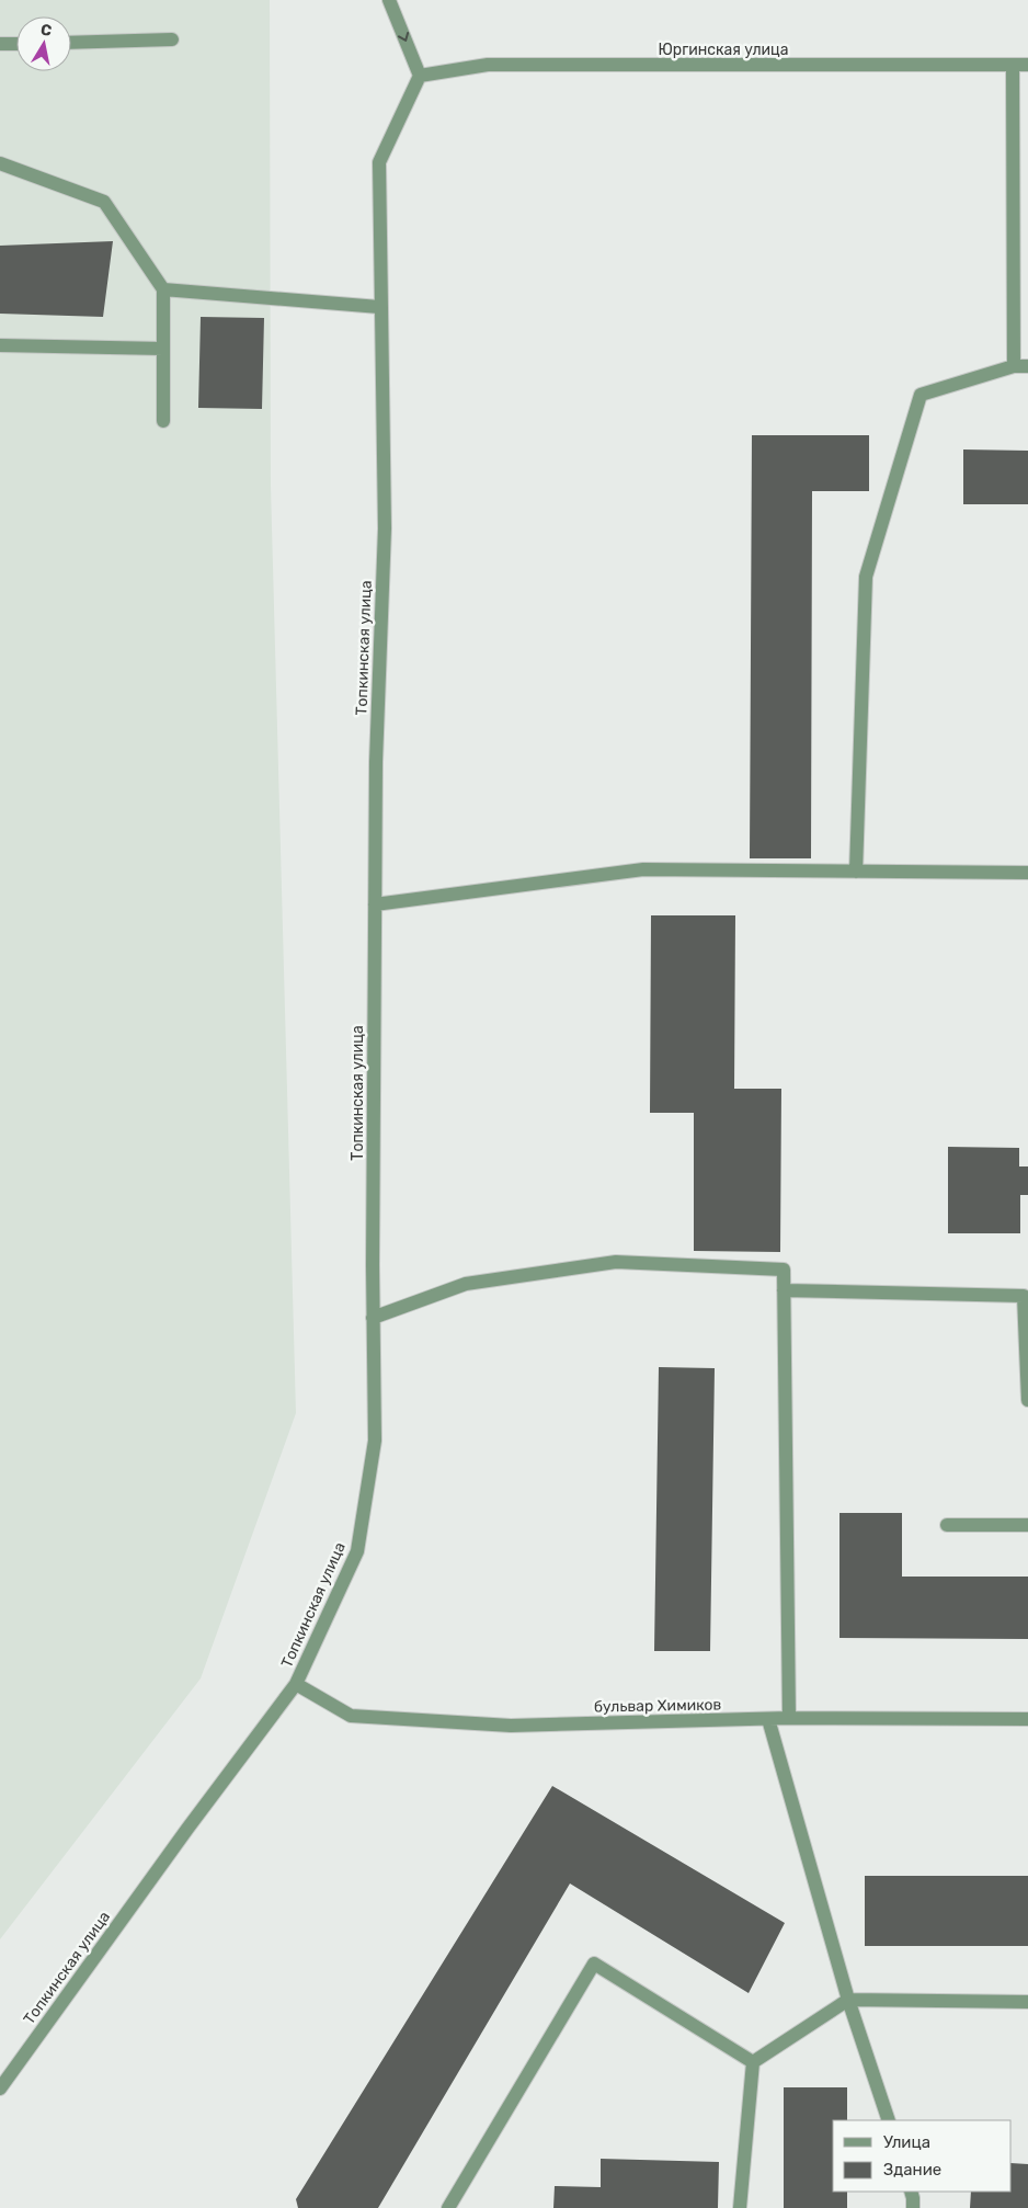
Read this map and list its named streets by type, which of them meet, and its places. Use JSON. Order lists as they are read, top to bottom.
{
  "streets": {
    "street": ["Юргинская улица", "Топкинская улица", "бульвар Химиков"]
  },
  "crossings": [
    ["Юргинская улица", "Топкинская улица"],
    ["Топкинская улица", "бульвар Химиков"]
  ],
  "legend": ["Улица", "Здание"],
  "north": "top"
}
